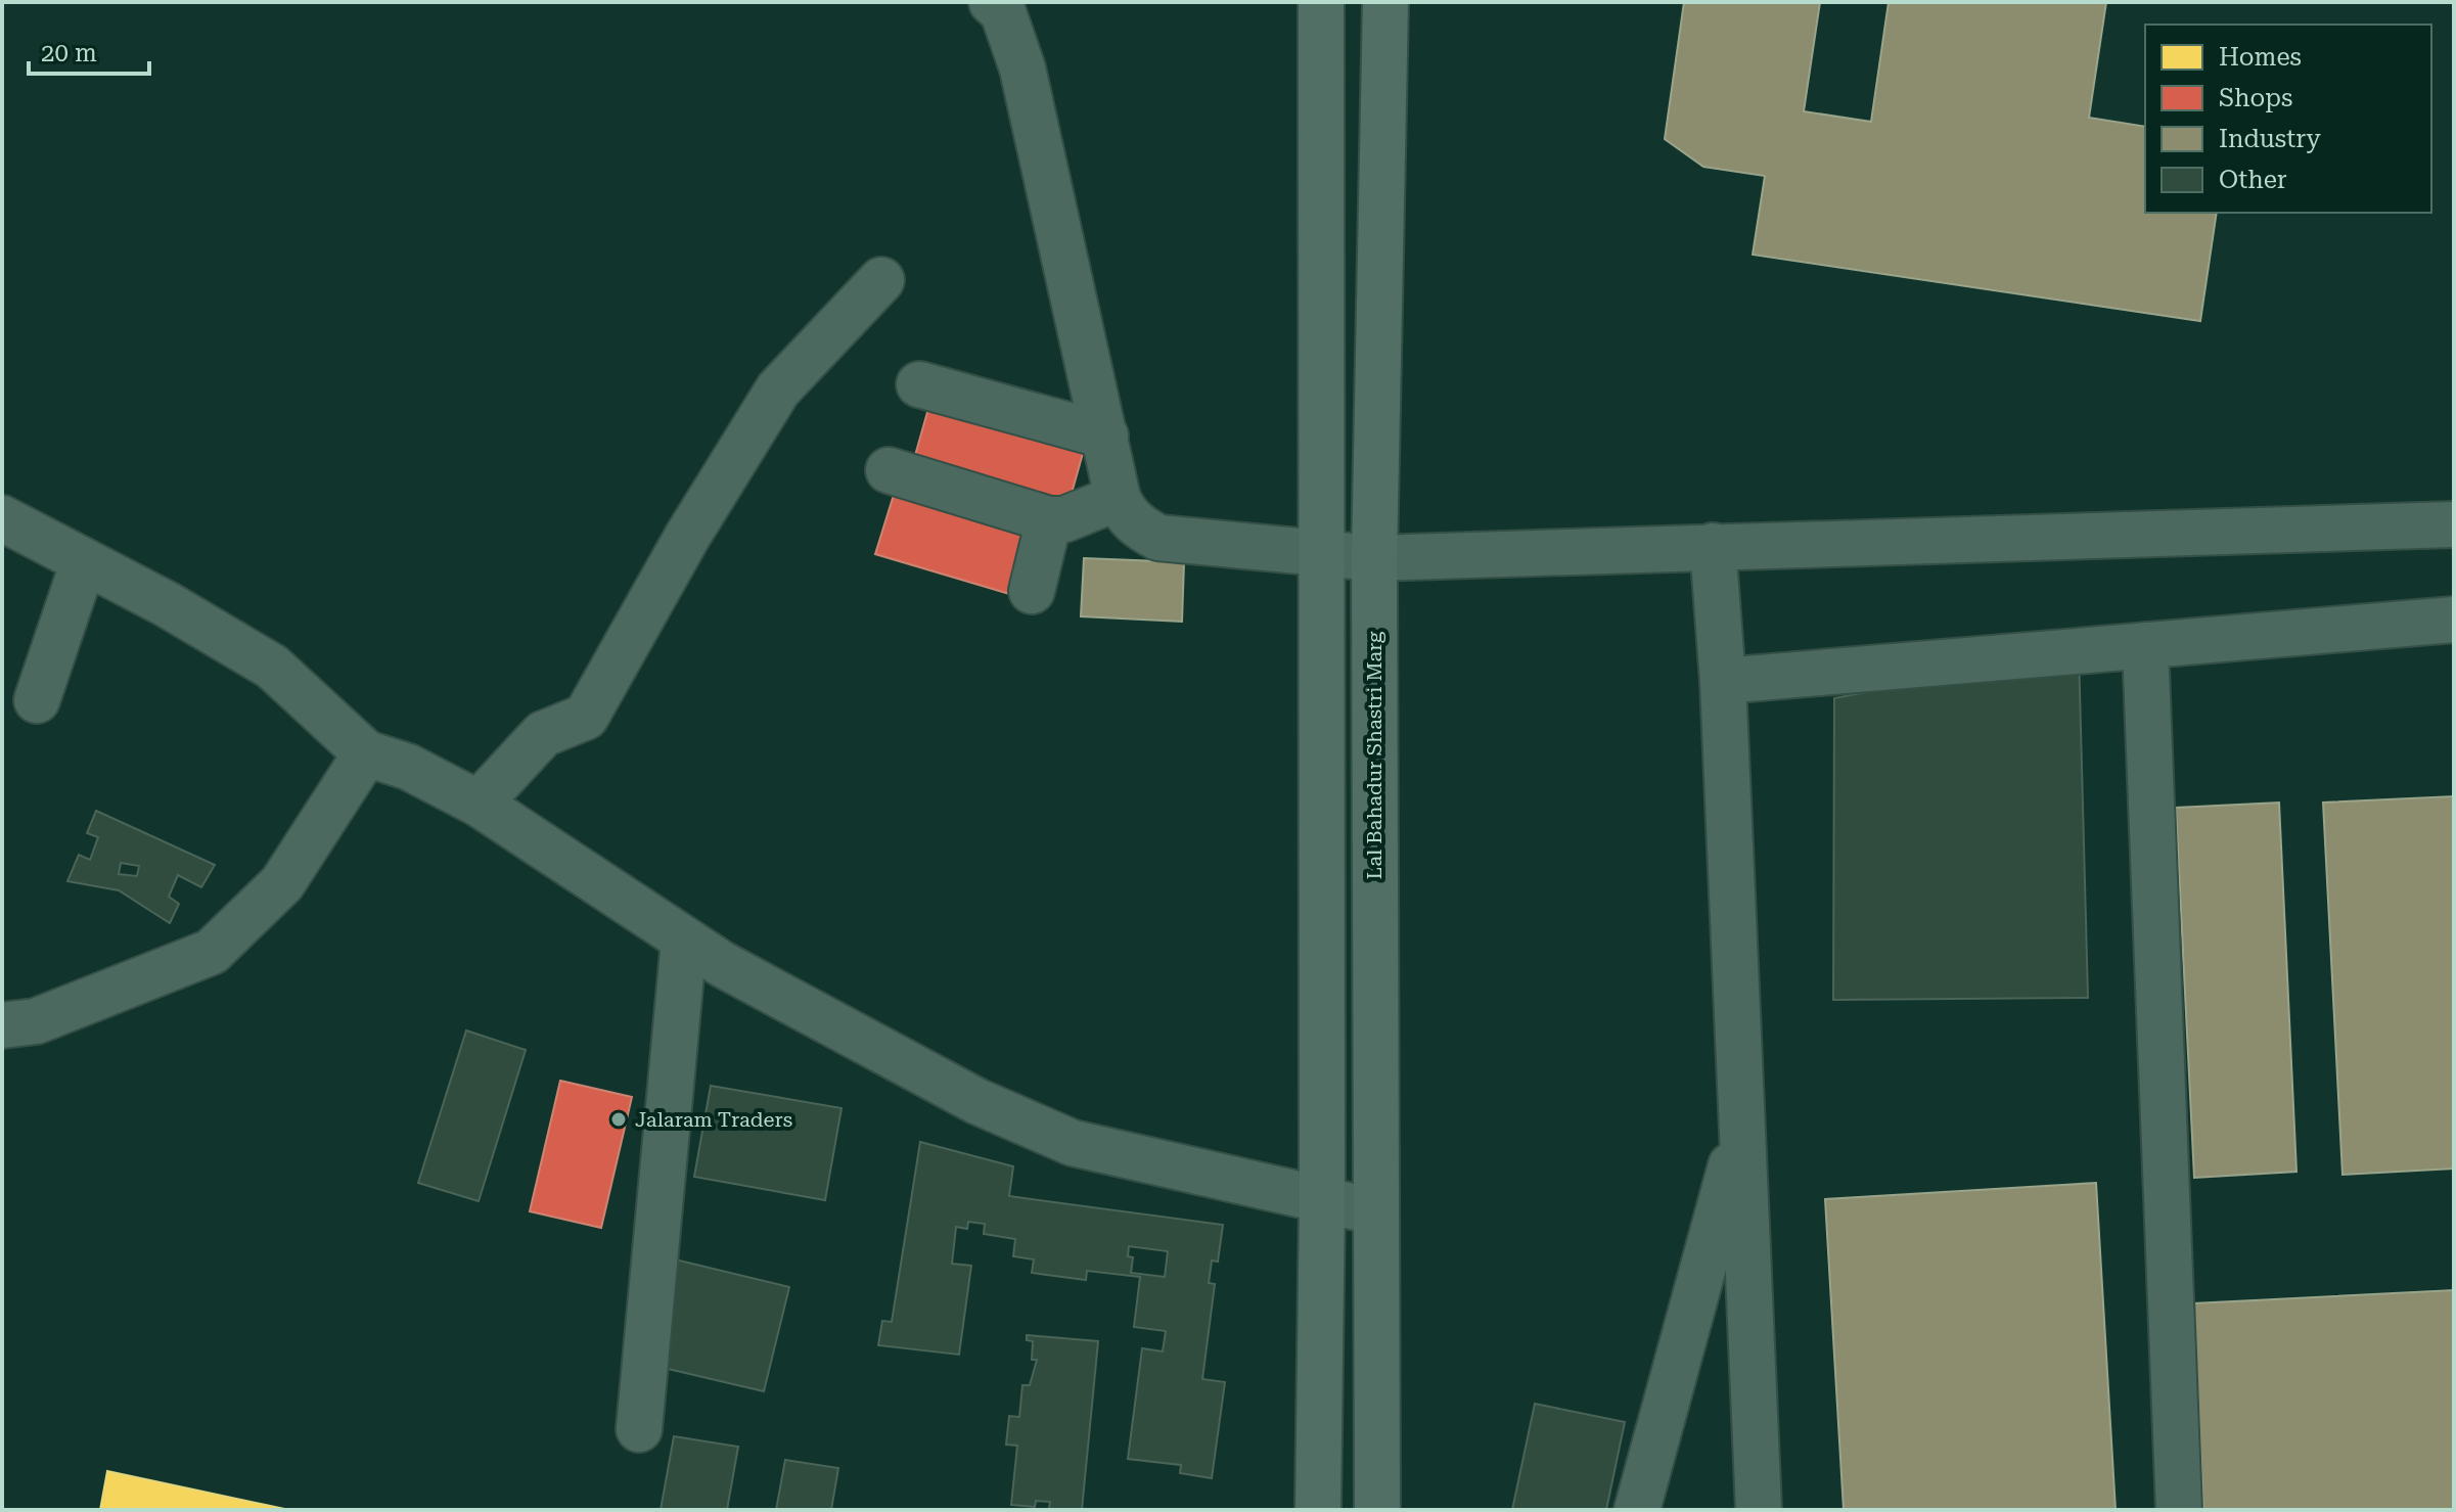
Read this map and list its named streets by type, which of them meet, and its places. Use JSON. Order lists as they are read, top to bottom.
{
  "streets": {
    "main road": ["Lal Bahadur Shastri Marg"]
  },
  "places": ["Jalaram Traders"],
  "legend": [
    "Homes",
    "Shops",
    "Industry",
    "Other"
  ],
  "scale_bar": "20 m"
}
